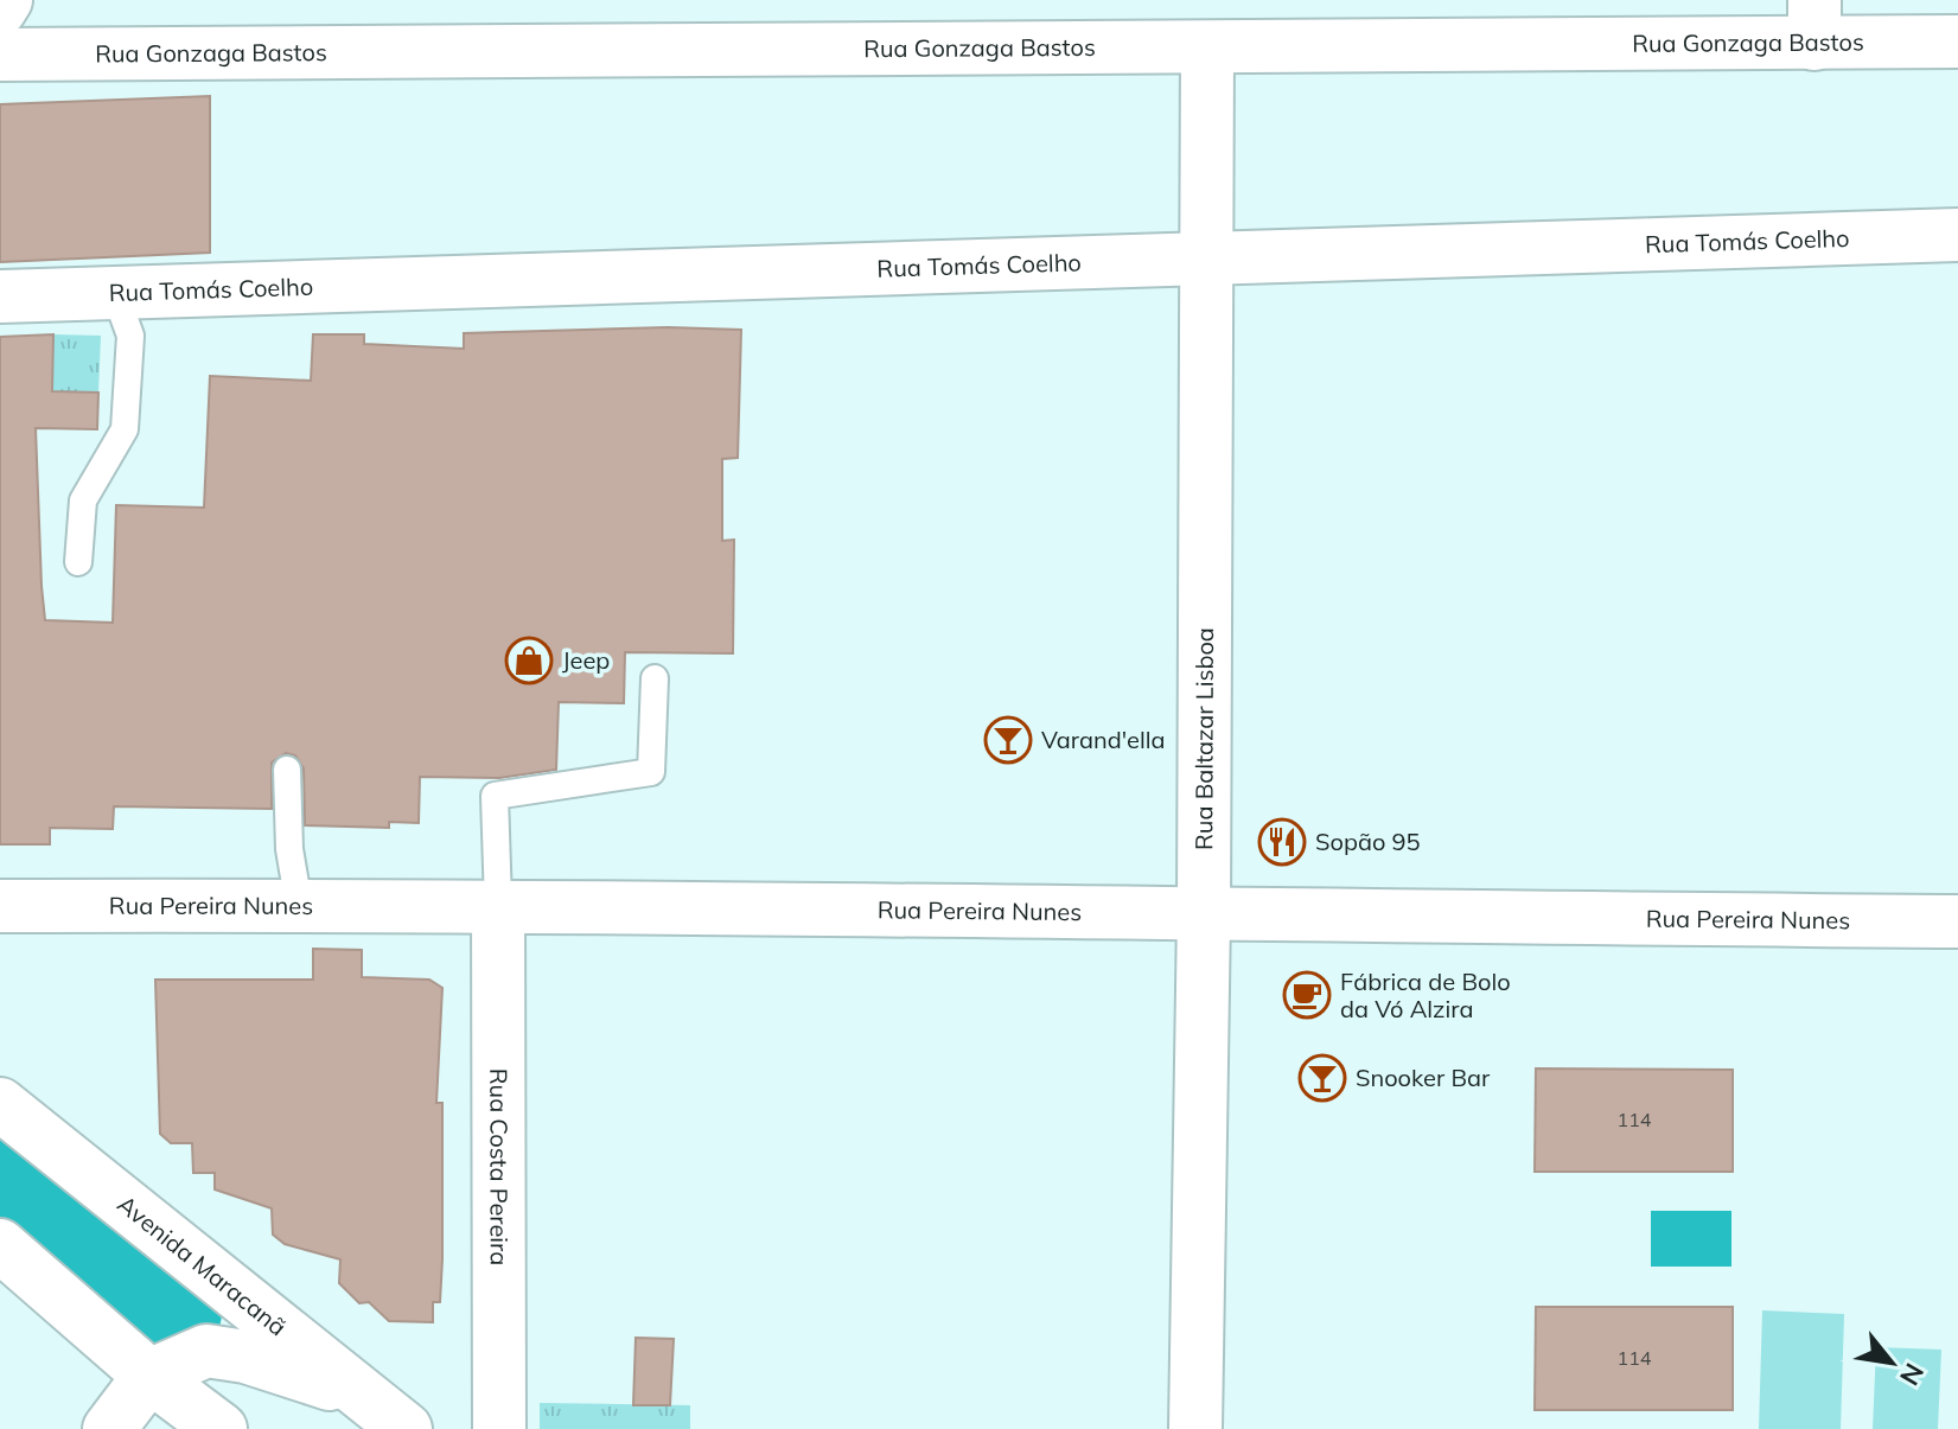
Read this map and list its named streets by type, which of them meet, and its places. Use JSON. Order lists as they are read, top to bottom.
{
  "streets": {
    "street": [
      "Rua Gonzaga Bastos",
      "Rua Tomás Coelho",
      "Rua Baltazar Lisboa",
      "Rua Pereira Nunes",
      "Rua Costa Pereira",
      "Avenida Maracanã"
    ]
  },
  "crossings": [
    ["Rua Gonzaga Bastos", "Rua Baltazar Lisboa"],
    ["Rua Tomás Coelho", "Rua Baltazar Lisboa"],
    ["Rua Baltazar Lisboa", "Rua Pereira Nunes"],
    ["Rua Pereira Nunes", "Rua Costa Pereira"]
  ],
  "places": {
    "shop": ["Jeep"],
    "bar": ["Varand'ella", "Snooker Bar"],
    "restaurant": ["Sopão 95"],
    "cafe": ["Fábrica de Bolo da Vó Alzira"]
  },
  "house_numbers": ["114", "114"],
  "north": "bottom right"
}
